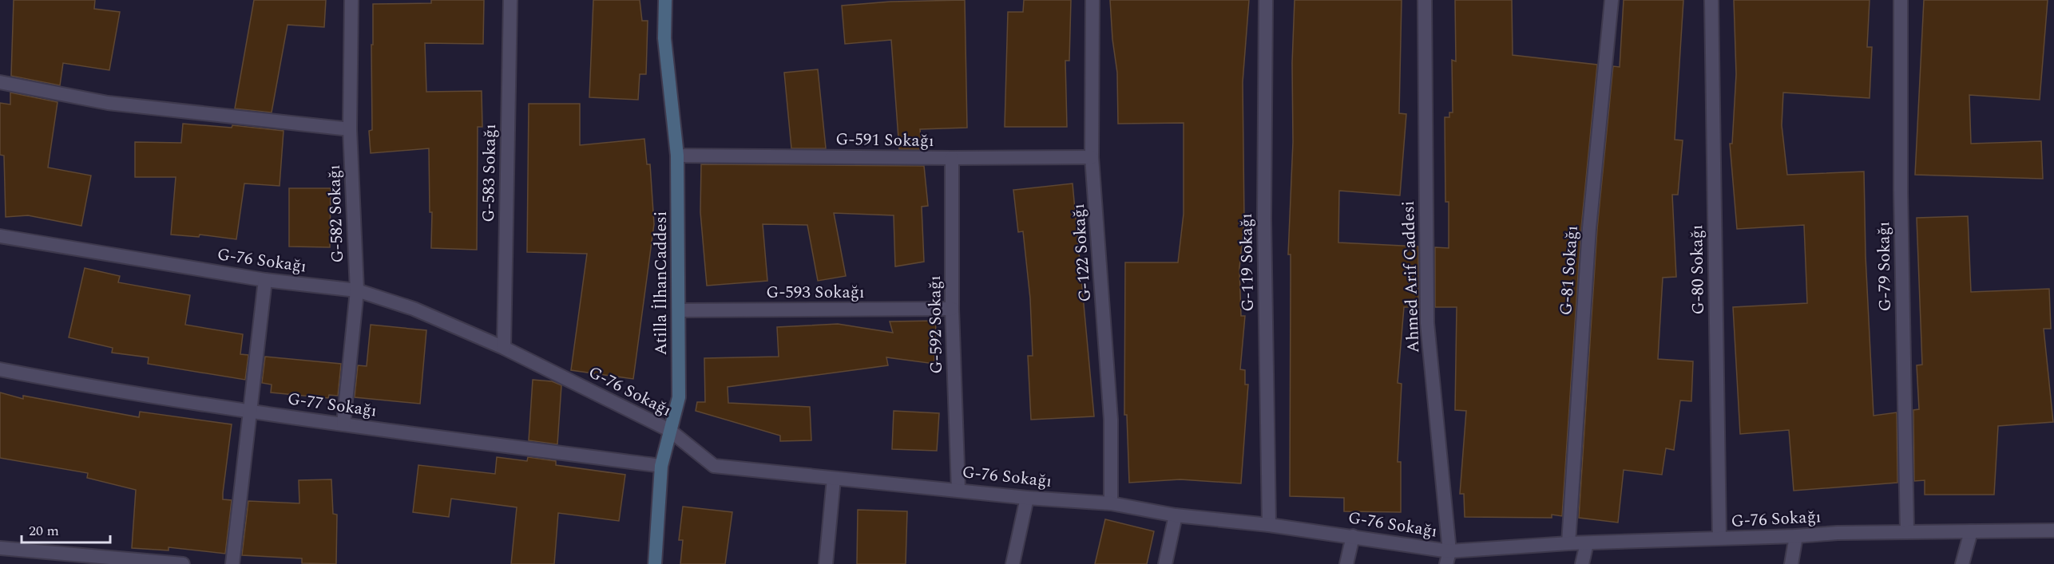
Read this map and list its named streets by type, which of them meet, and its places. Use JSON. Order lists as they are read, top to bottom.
{
  "streets": {
    "main road": ["Atilla İlhanCaddesi"],
    "street": [
      "G-591 Sokağı",
      "G-583 Sokağı",
      "G-582 Sokağı",
      "G-122 Sokağı",
      "G-76 Sokağı",
      "G-119 Sokağı",
      "G-79 Sokağı",
      "G-80 Sokağı",
      "G-81 Sokağı",
      "Ahmed Arif Caddesi",
      "G-593 Sokağı",
      "G-592 Sokağı",
      "G-77 Sokağı"
    ]
  },
  "crossings": [
    ["G-591 Sokağı", "G-122 Sokağı"],
    ["G-591 Sokağı", "Atilla İlhanCaddesi"],
    ["G-591 Sokağı", "G-592 Sokağı"],
    ["G-583 Sokağı", "G-76 Sokağı"],
    ["G-582 Sokağı", "G-76 Sokağı"],
    ["G-582 Sokağı", "G-77 Sokağı"],
    ["G-122 Sokağı", "G-76 Sokağı"],
    ["G-76 Sokağı", "G-119 Sokağı"],
    ["G-76 Sokağı", "G-79 Sokağı"],
    ["G-76 Sokağı", "G-80 Sokağı"],
    ["G-76 Sokağı", "G-81 Sokağı"],
    ["G-76 Sokağı", "Ahmed Arif Caddesi"],
    ["G-76 Sokağı", "Atilla İlhanCaddesi"],
    ["G-76 Sokağı", "G-592 Sokağı"],
    ["Atilla İlhanCaddesi", "G-593 Sokağı"],
    ["Atilla İlhanCaddesi", "G-77 Sokağı"],
    ["G-593 Sokağı", "G-592 Sokağı"]
  ],
  "scale_bar": "20 m"
}
